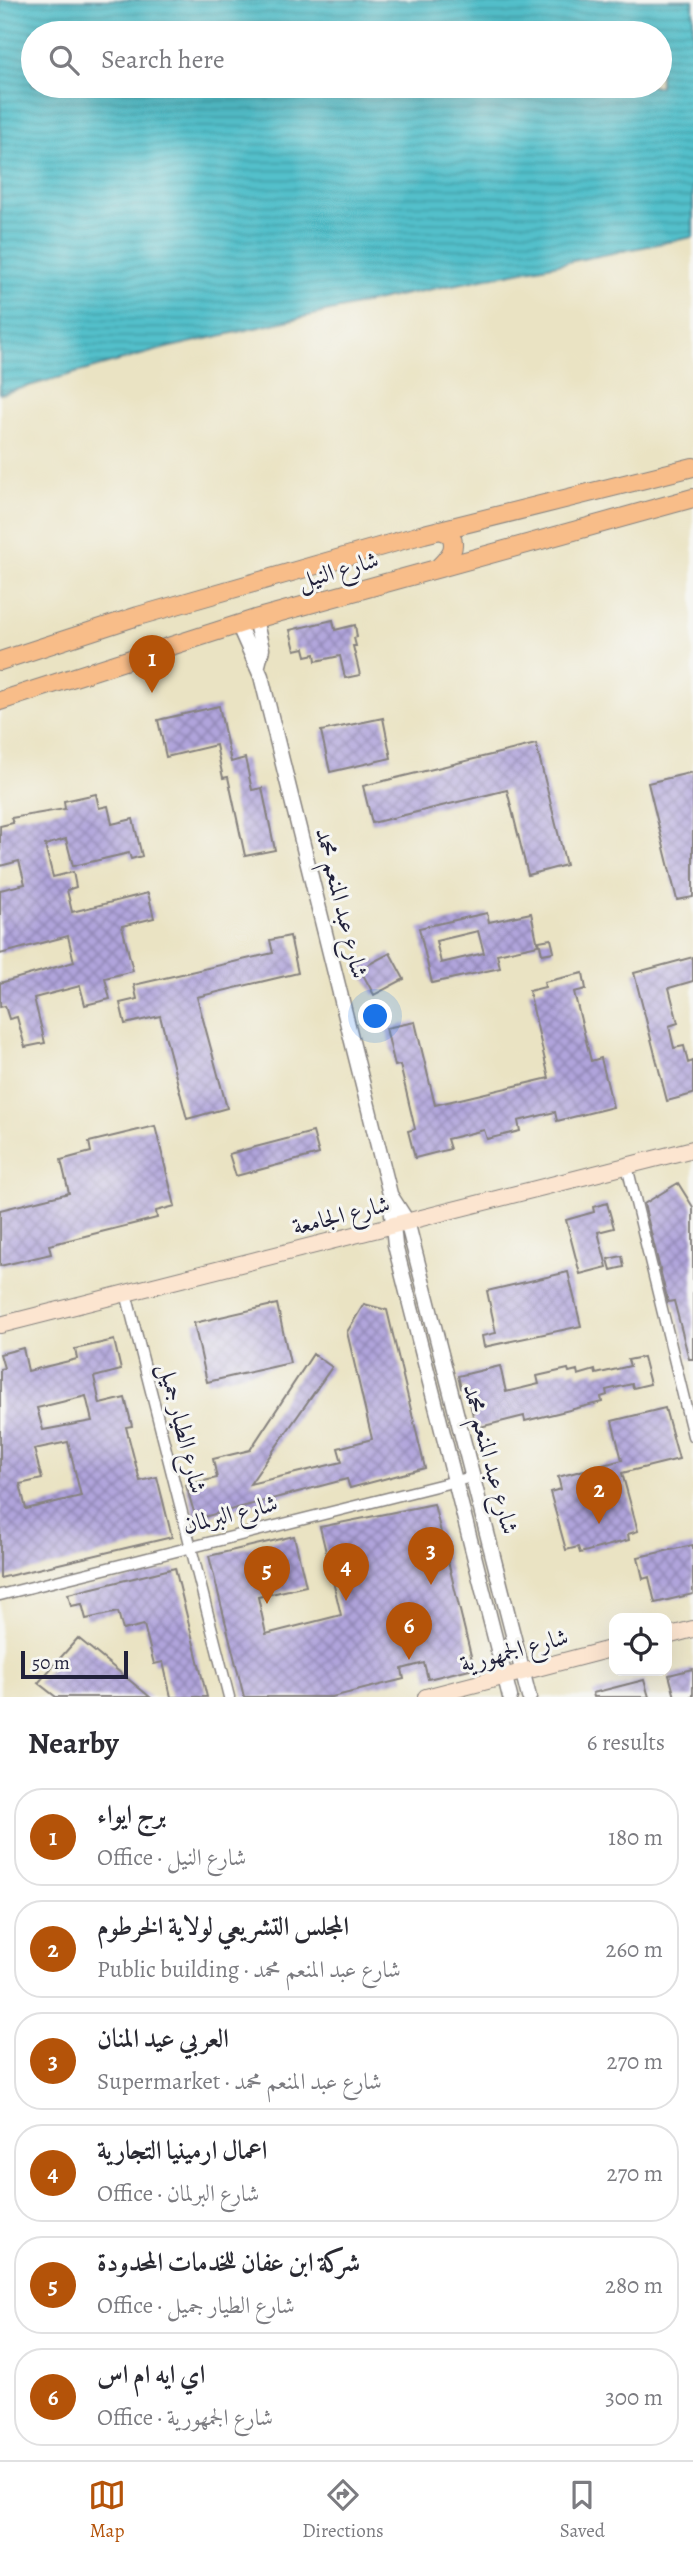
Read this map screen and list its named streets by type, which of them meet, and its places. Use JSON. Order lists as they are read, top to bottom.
{
  "streets": {
    "main road": ["شارع النيل", "شارع الجامعة", "شارع الجمهورية"],
    "street": ["شارع عبد المنعم محمد", "شارع الطيار جميل", "شارع البرلمان"]
  },
  "crossings": [
    ["شارع النيل", "شارع عبد المنعم محمد"],
    ["شارع عبد المنعم محمد", "شارع الجامعة"],
    ["شارع عبد المنعم محمد", "شارع البرلمان"],
    ["شارع عبد المنعم محمد", "شارع الجمهورية"],
    ["شارع الجامعة", "شارع الطيار جميل"],
    ["شارع الطيار جميل", "شارع البرلمان"]
  ],
  "scale_bar": "50 m",
  "page": {
    "search": "Search here",
    "pins": [
      "1",
      "2",
      "3",
      "4",
      "5",
      "6"
    ],
    "scale": "50 m",
    "heading": ["Nearby", "6 results"],
    "list": [
      {
        "mark": "1",
        "name": "برج ايواء",
        "note": "Office · شارع النيل",
        "value": "180 m"
      },
      {
        "mark": "2",
        "name": "المجلس التشريعي لولاية الخرطوم",
        "note": "Public building · شارع عبد المنعم محمد",
        "value": "260 m"
      },
      {
        "mark": "3",
        "name": "العربي عيد المنان",
        "note": "Supermarket · شارع عبد المنعم محمد",
        "value": "270 m"
      },
      {
        "mark": "4",
        "name": "اعمال ارمينيا التجارية",
        "note": "Office · شارع البرلمان",
        "value": "270 m"
      },
      {
        "mark": "5",
        "name": "شركة ابن عفان للخدمات المحدودة",
        "note": "Office · شارع الطيار جميل",
        "value": "280 m"
      },
      {
        "mark": "6",
        "name": "اي ايه ام اس",
        "note": "Office · شارع الجمهورية",
        "value": "300 m"
      }
    ],
    "nav": ["Map", "Directions", "Saved"]
  }
}
